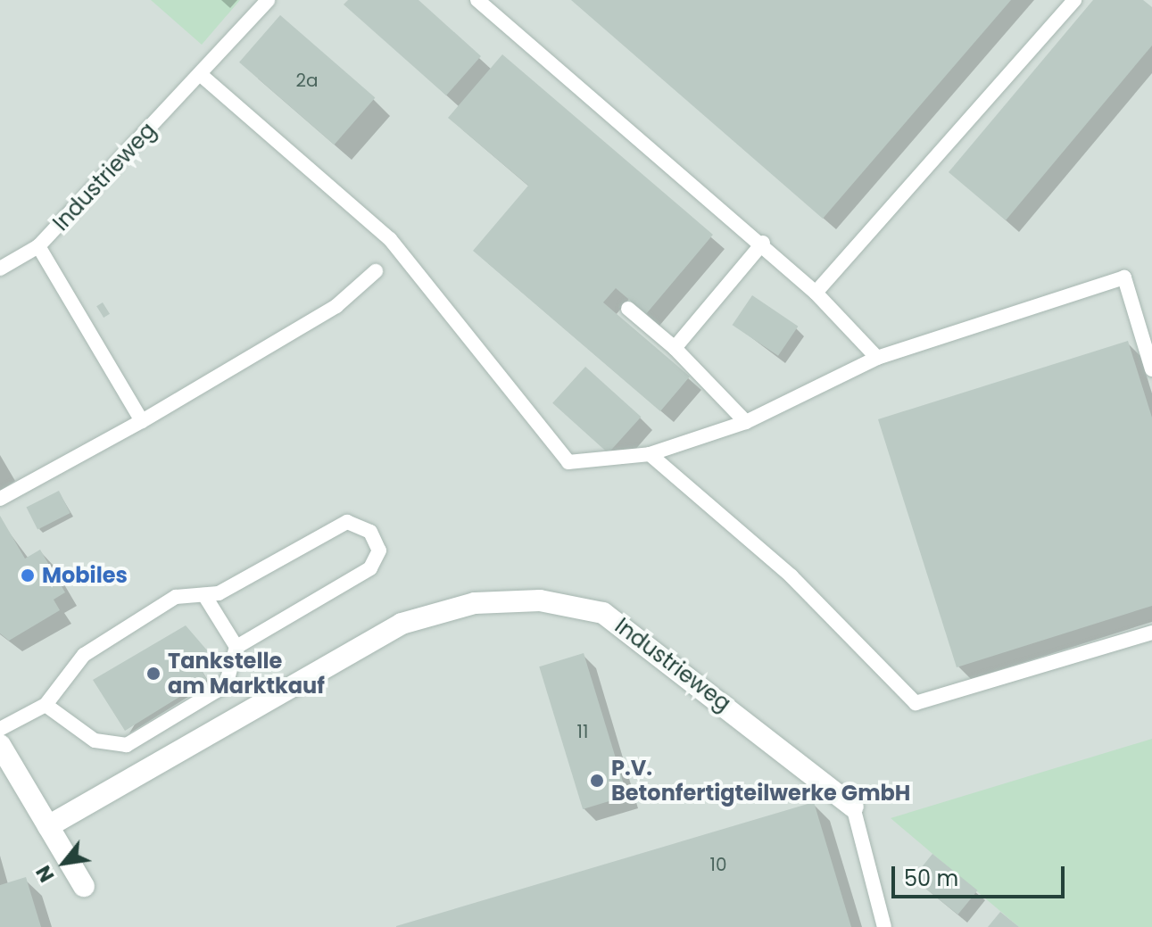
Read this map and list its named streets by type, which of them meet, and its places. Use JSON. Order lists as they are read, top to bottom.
{
  "streets": {
    "street": ["Industrieweg"]
  },
  "places": ["Mobiles", "Tankstelle am Marktkauf", "P.V. Betonfertigteilwerke GmbH"],
  "house_numbers": ["2a", "11", "10"],
  "scale_bar": "50 m",
  "north": "bottom left"
}
